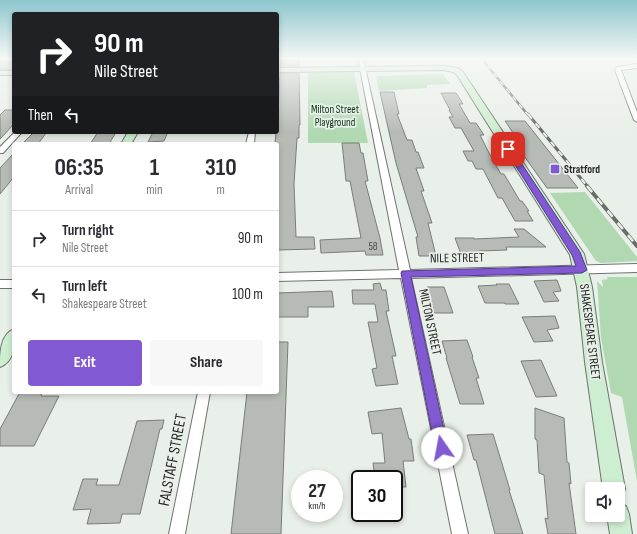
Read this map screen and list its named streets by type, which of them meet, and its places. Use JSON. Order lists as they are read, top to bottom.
{
  "streets": {
    "street": [
      "NILE STREET",
      "MILTON STREET",
      "SHAKESPEARE STREET",
      "FALSTAFF STREET"
    ]
  },
  "crossings": [
    ["NILE STREET", "MILTON STREET"],
    ["NILE STREET", "SHAKESPEARE STREET"]
  ],
  "parks": ["Milton Street Playground"],
  "places": {
    "transit": ["Stratford"]
  },
  "house_numbers": ["58"],
  "page": {
    "turn": ["90 m", "Nile Street"],
    "then": "Then",
    "eta": [
      "06:35",
      "Arrival",
      "1",
      "min",
      "310",
      "m"
    ],
    "list": [
      {
        "name": "Turn right",
        "note": "Nile Street",
        "value": "90 m"
      },
      {
        "name": "Turn left",
        "note": "Shakespeare Street",
        "value": "100 m"
      }
    ],
    "buttons": ["Exit", "Share"],
    "speed": "27 km/h",
    "limit": "30"
  }
}
